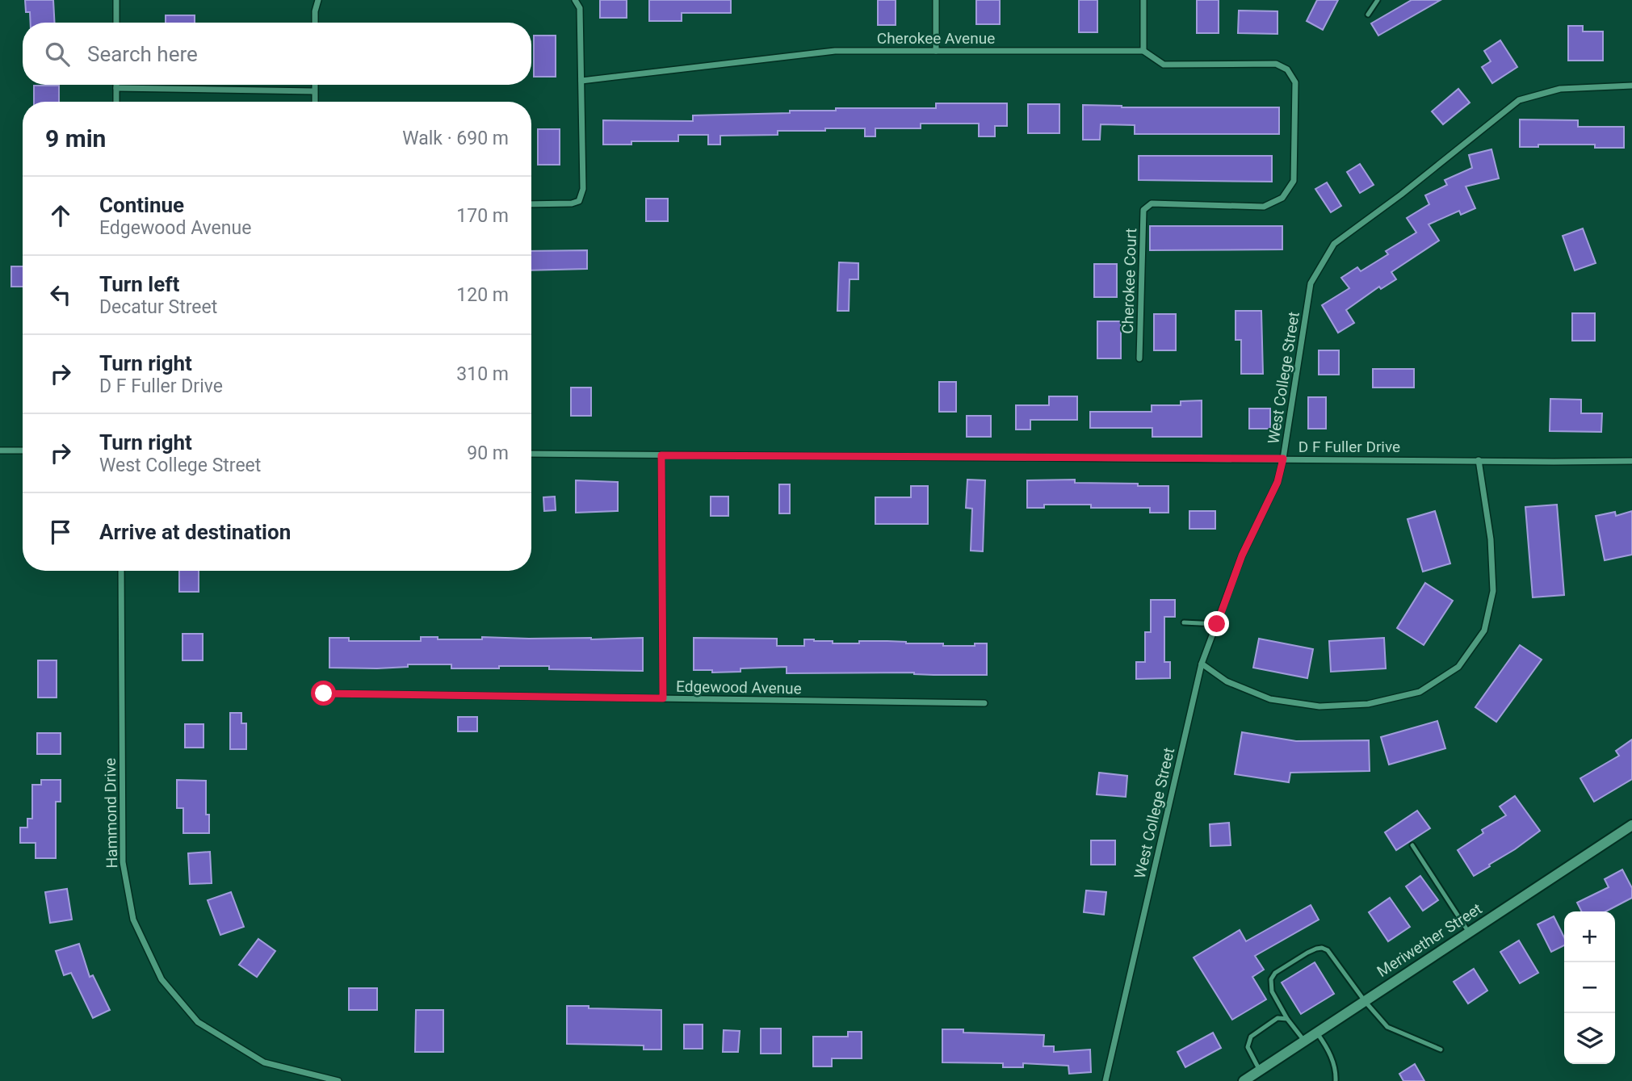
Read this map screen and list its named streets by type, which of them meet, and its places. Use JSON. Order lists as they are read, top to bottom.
{
  "streets": {
    "street": [
      "Cherokee Avenue",
      "Cherokee Court",
      "West College Street",
      "D F Fuller Drive",
      "Edgewood Avenue",
      "Hammond Drive",
      "Meriwether Street"
    ]
  },
  "crossings": [
    ["Cherokee Avenue", "Cherokee Court"],
    ["West College Street", "D F Fuller Drive"]
  ],
  "page": {
    "search": "Search here",
    "heading": ["9 min", "Walk · 690 m"],
    "list": [
      ["Continue", "Edgewood Avenue", "170 m"],
      ["Turn left", "Decatur Street", "120 m"],
      ["Turn right", "D F Fuller Drive", "310 m"],
      ["Turn right", "West College Street", "90 m"],
      "Arrive at destination"
    ],
    "map_buttons": ["+", "−"]
  }
}
